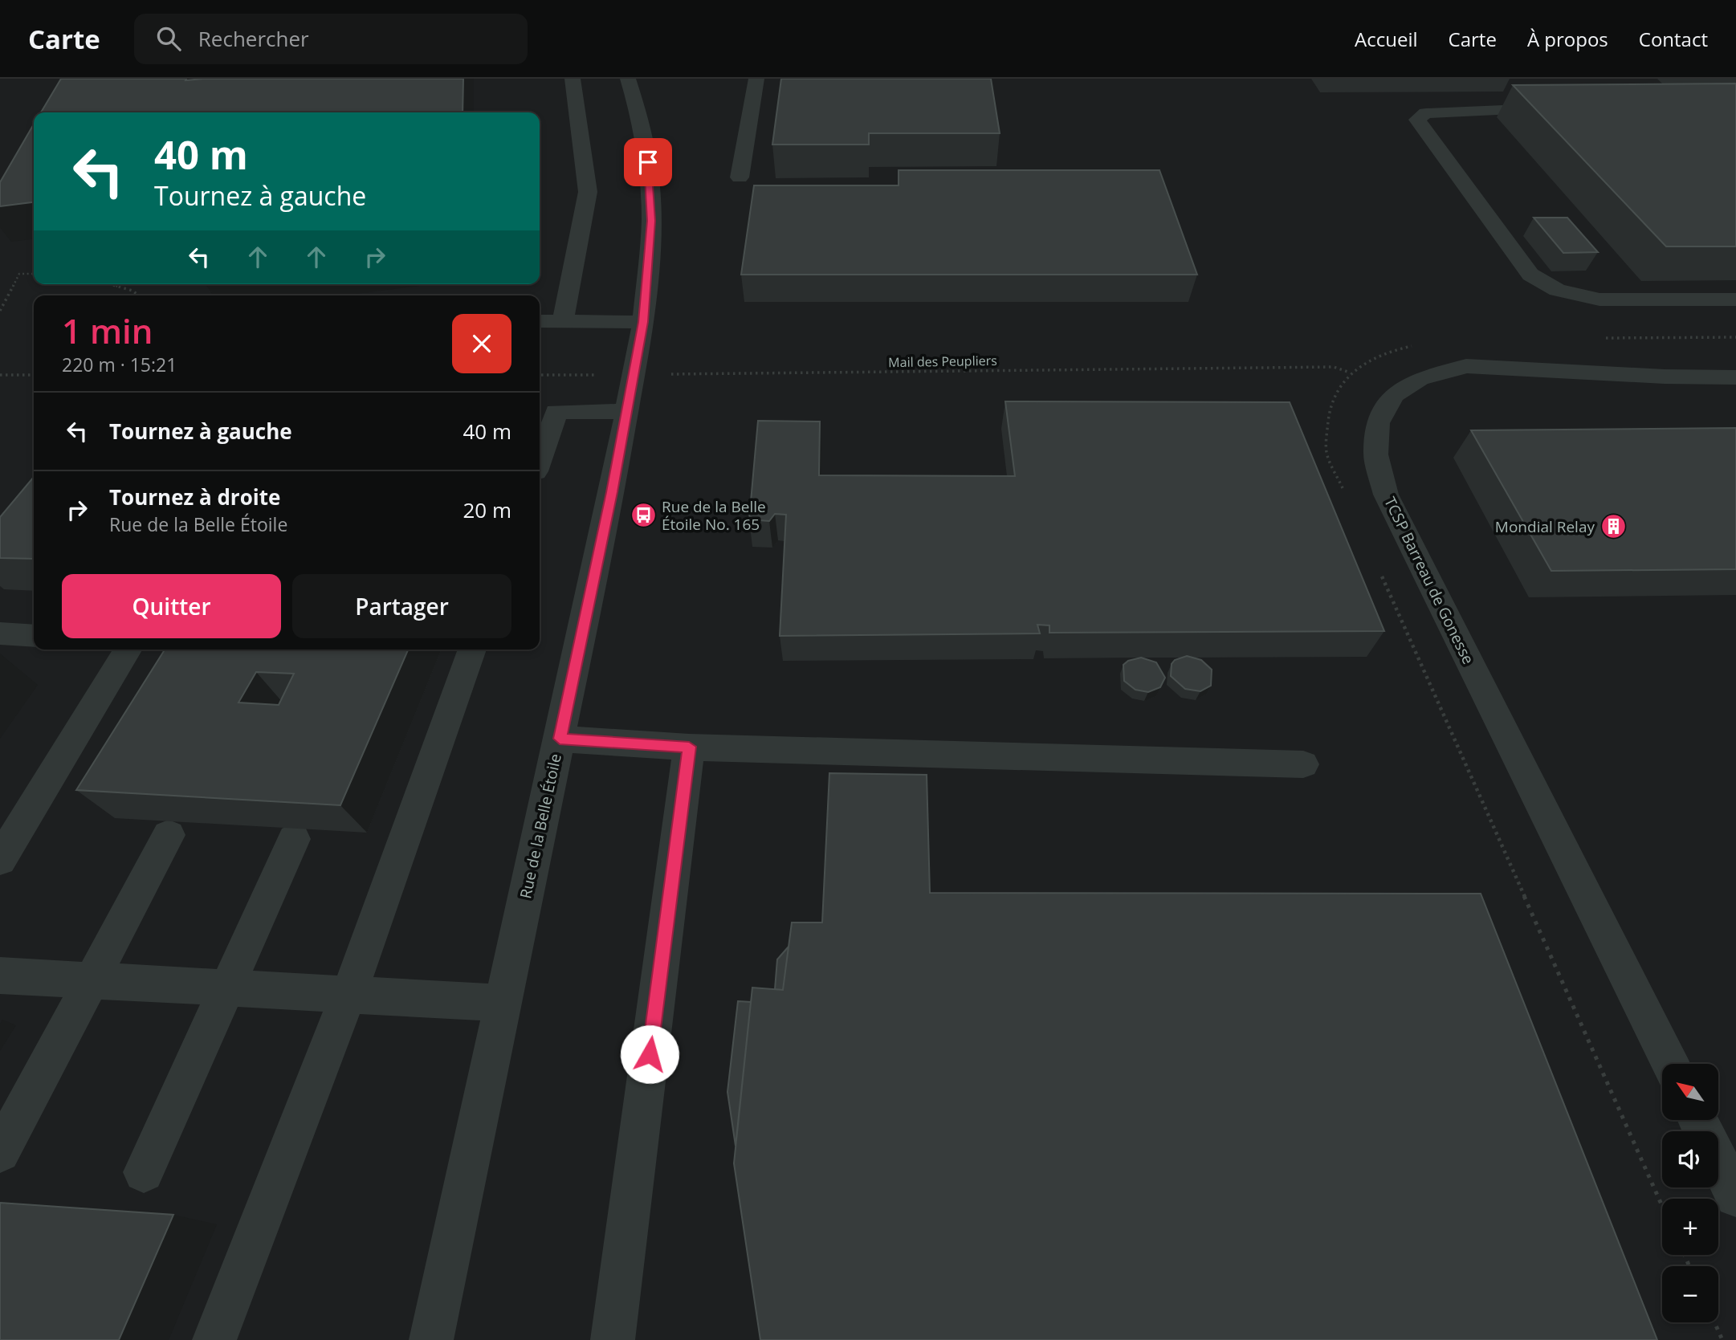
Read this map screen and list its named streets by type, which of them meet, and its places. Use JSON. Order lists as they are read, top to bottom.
{
  "streets": {
    "street": ["TCSP Barreau de Gonesse", "Rue de la Belle Étoile"],
    "path": ["Mail des Peupliers"]
  },
  "crossings": [
    ["Mail des Peupliers", "Rue de la Belle Étoile"]
  ],
  "places": {
    "bus stop": ["Rue de la Belle Étoile No. 165"],
    "building": ["Mondial Relay"]
  },
  "north": "top left",
  "page": {
    "header": "Carte",
    "search": "Rechercher",
    "nav": [
      "Accueil",
      "Carte",
      "À propos",
      "Contact"
    ],
    "turn": ["40 m", "Tournez à gauche"],
    "heading": ["1 min", "220 m · 15:21"],
    "list": [
      {
        "name": "Tournez à gauche",
        "value": "40 m"
      },
      {
        "name": "Tournez à droite",
        "note": "Rue de la Belle Étoile",
        "value": "20 m"
      }
    ],
    "buttons": ["Quitter", "Partager"],
    "map_buttons": ["+", "−"]
  }
}
